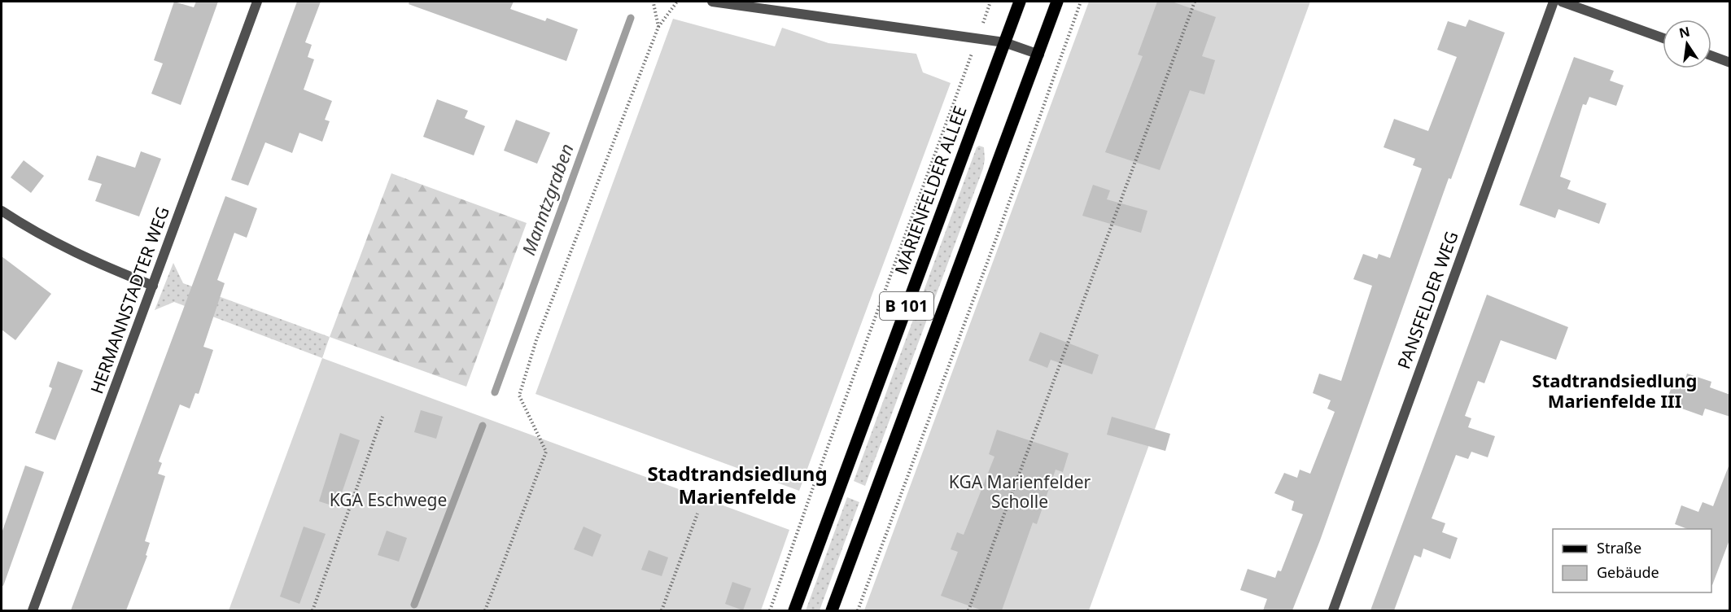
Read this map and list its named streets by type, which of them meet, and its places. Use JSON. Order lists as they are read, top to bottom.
{
  "streets": {
    "main road": ["MARIENFELDER ALLEE", "B 101"],
    "street": ["HERMANNSTADTER WEG", "PANSFELDER WEG"]
  },
  "districts": ["Stadtrandsiedlung Marienfelde III", "Stadtrandsiedlung Marienfelde"],
  "water": ["Manntzgraben"],
  "parks": ["KGA Marienfelder Scholle", "KGA Eschwege"],
  "legend": ["Straße", "Gebäude"],
  "north": "top"
}
